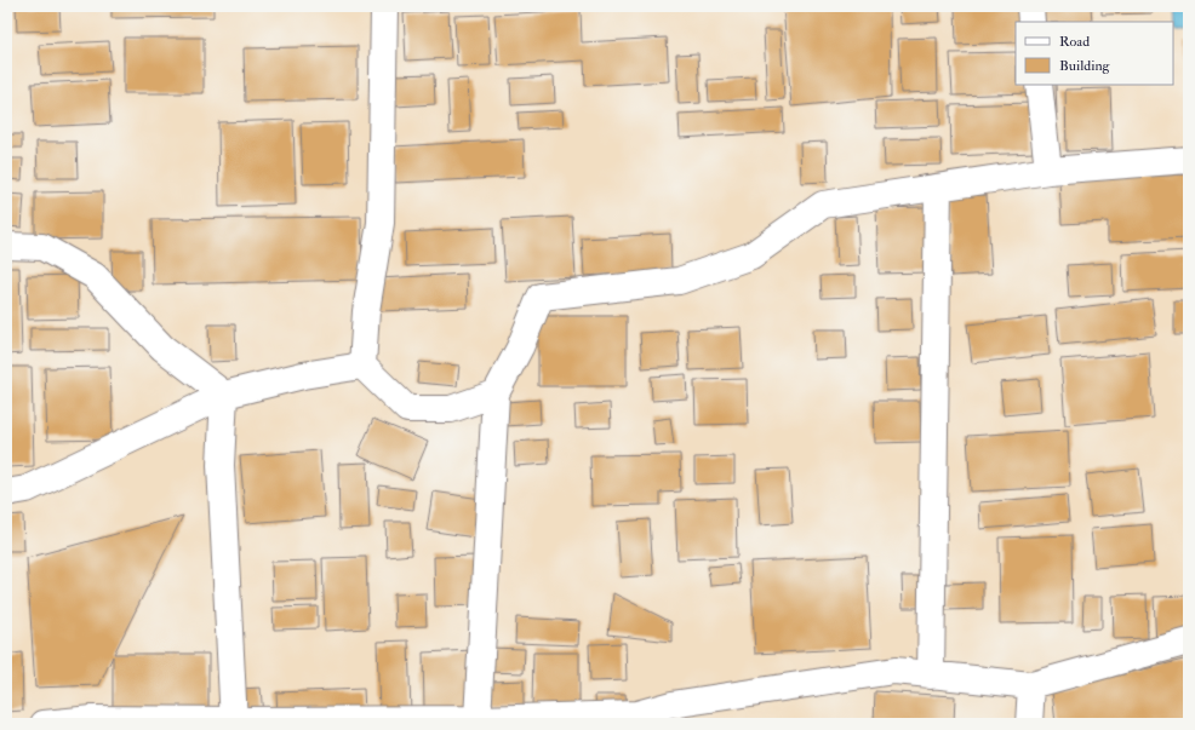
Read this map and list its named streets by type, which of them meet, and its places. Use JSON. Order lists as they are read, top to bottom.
{
  "legend": ["Road", "Building"]
}
